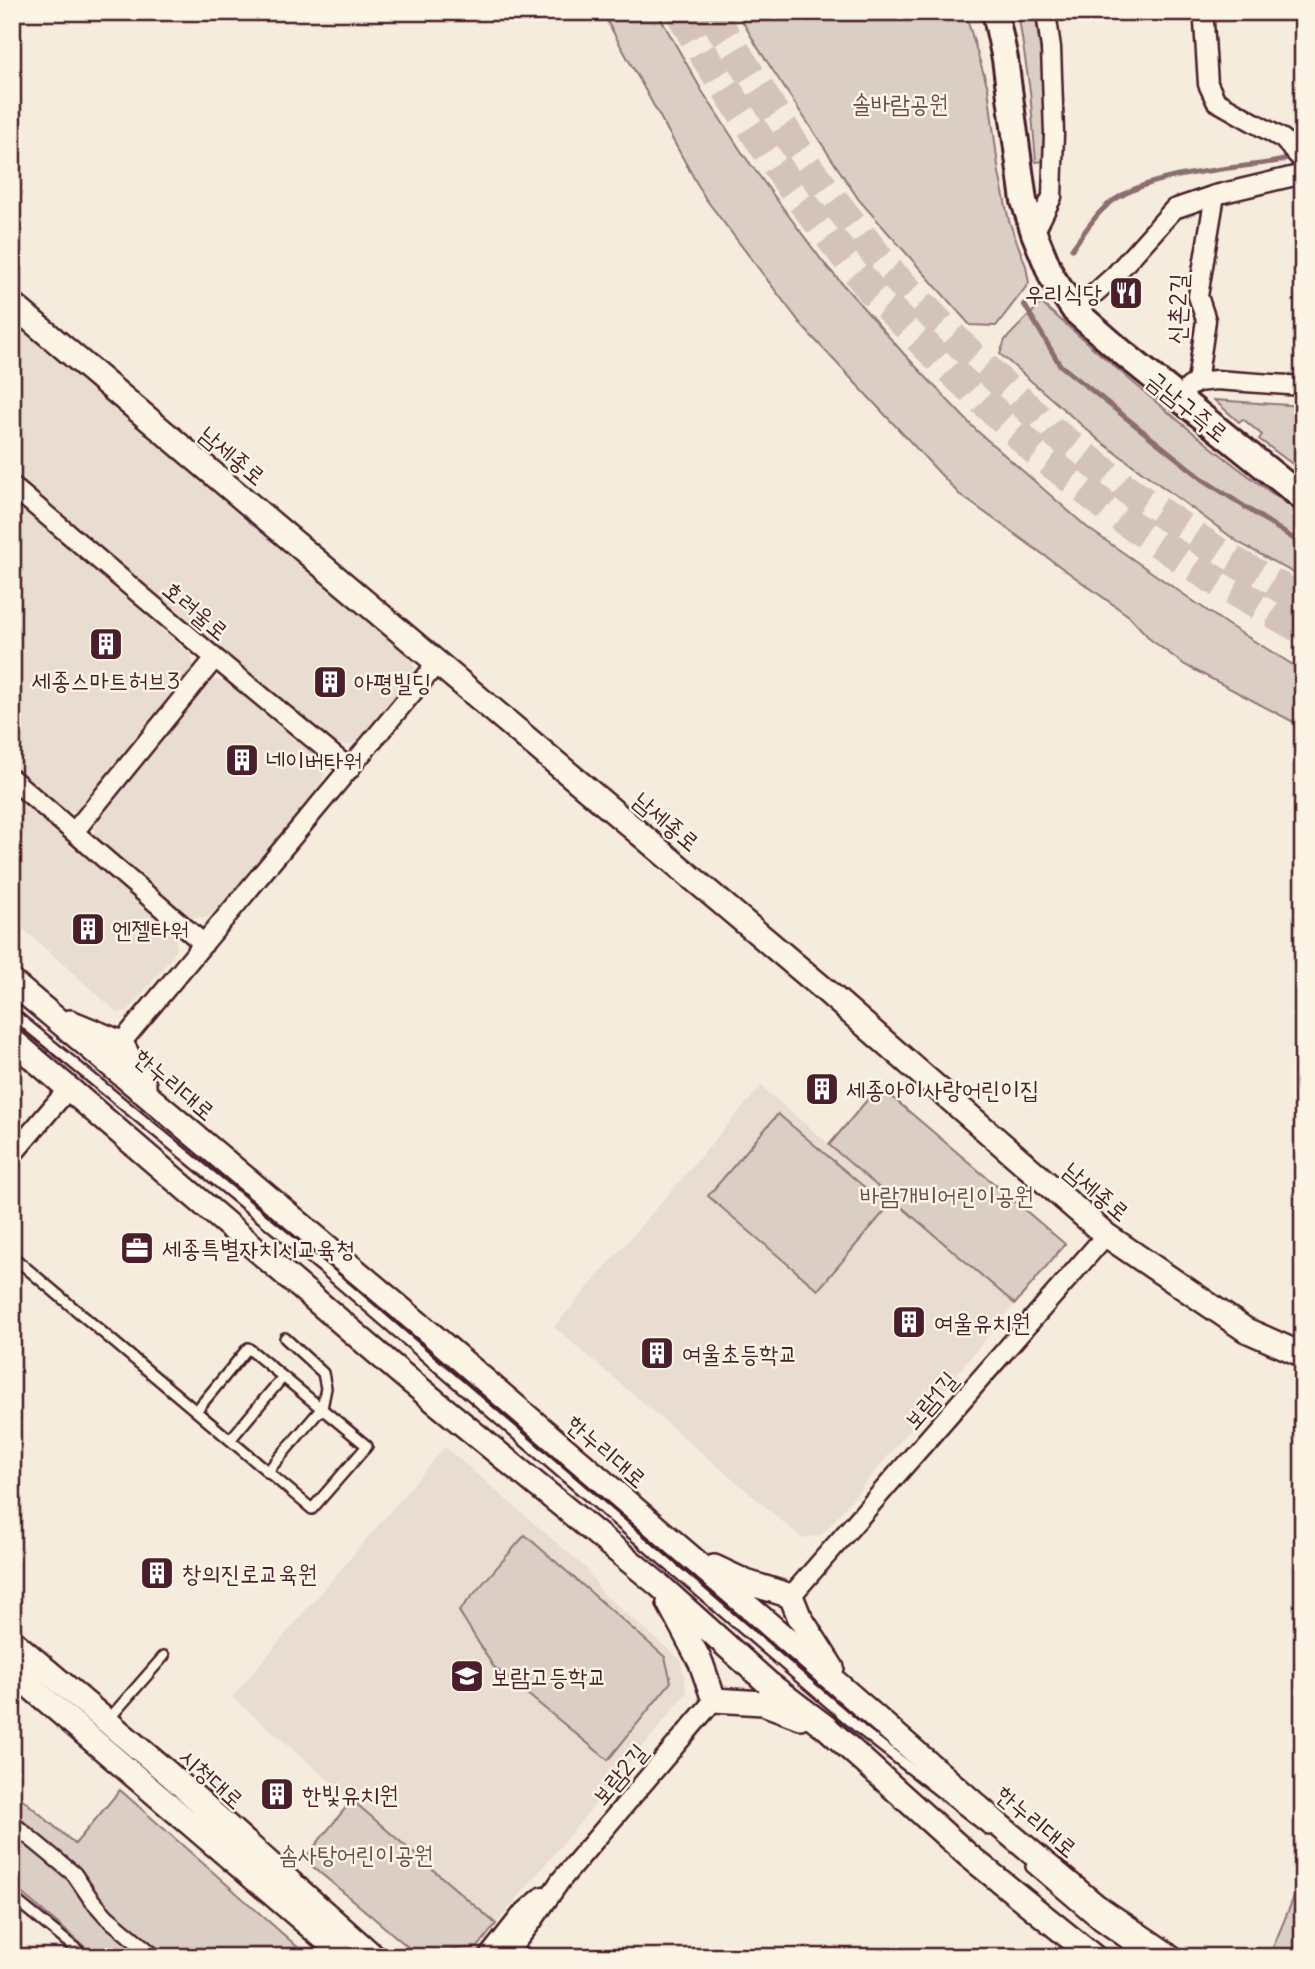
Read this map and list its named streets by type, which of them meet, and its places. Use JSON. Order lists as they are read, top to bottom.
{
  "streets": {
    "main road": ["금남구즉로"],
    "street": [
      "신촌2길",
      "남세종로",
      "호려울로",
      "한누리대로",
      "보람1길",
      "보람2길",
      "시청대로"
    ]
  },
  "crossings": [
    ["남세종로", "보람1길"]
  ],
  "parks": ["솔바람공원", "바람개비어린이공원", "솜사탕어린이공원"],
  "places": {
    "restaurant": ["우리식당"],
    "building": [
      "세종스마트허브3",
      "아평빌딩",
      "네이버타워",
      "엔젤타워",
      "세종아이사랑어린이집",
      "여울유치원",
      "여울초등학교",
      "창의진로교육원",
      "한빛유치원"
    ],
    "office": ["세종특별자치시교육청"],
    "school or university": ["보람고등학교"]
  }
}
